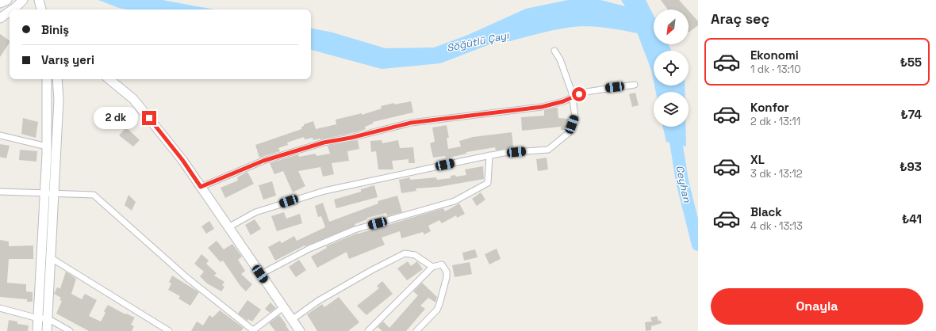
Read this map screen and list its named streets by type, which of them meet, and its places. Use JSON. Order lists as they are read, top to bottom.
{
  "water": ["Söğütlü Çayı", "Ceyhan"],
  "north": "bottom left",
  "page": {
    "heading": "Araç seç",
    "banner": ["Biniş", "Varış yeri"],
    "list": [
      {
        "name": "Ekonomi",
        "note": "1 dk · 13:10",
        "value": "₺55"
      },
      {
        "name": "Konfor",
        "note": "2 dk · 13:11",
        "value": "₺74"
      },
      {
        "name": "XL",
        "note": "3 dk · 13:12",
        "value": "₺93"
      },
      {
        "name": "Black",
        "note": "4 dk · 13:13",
        "value": "₺41"
      }
    ],
    "bubble": "2 dk",
    "buttons": "Onayla"
  }
}
